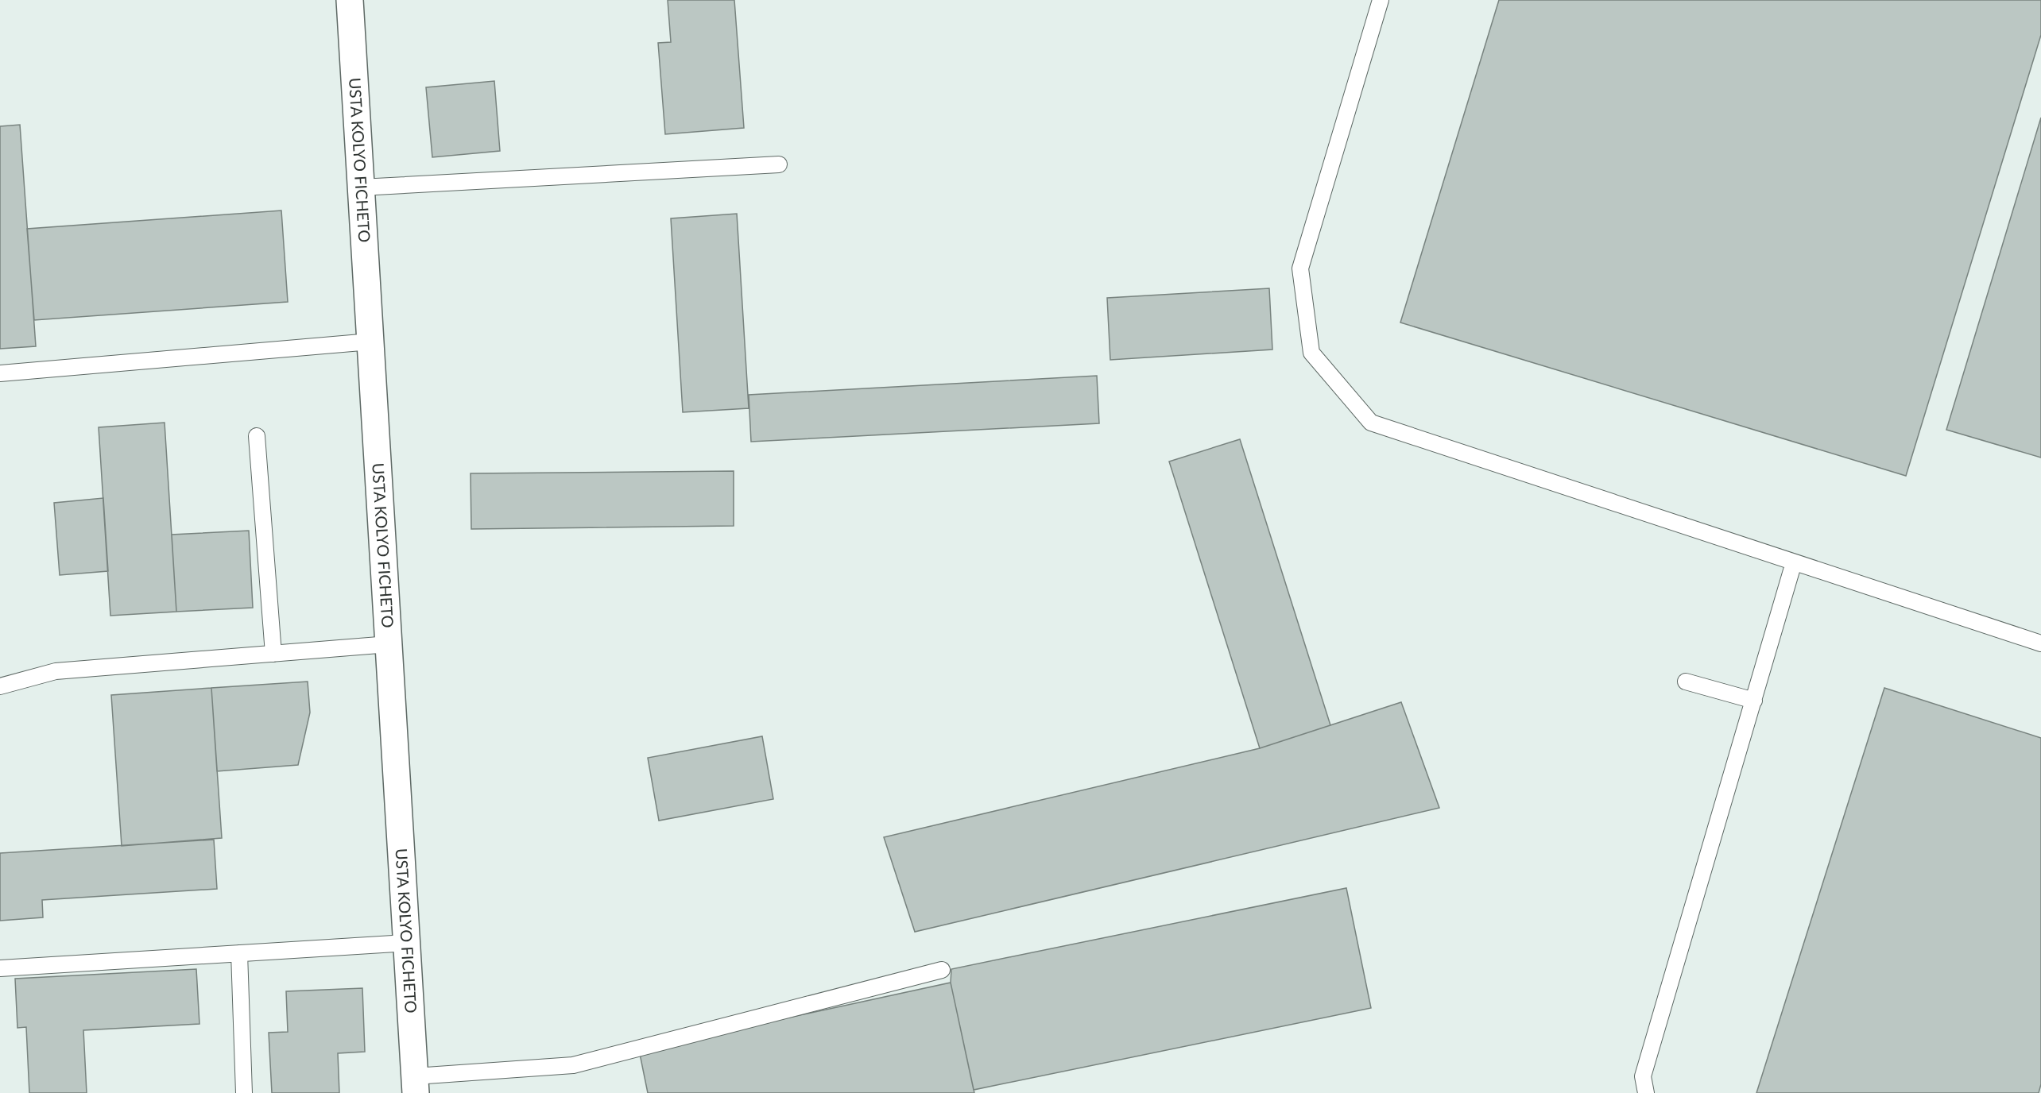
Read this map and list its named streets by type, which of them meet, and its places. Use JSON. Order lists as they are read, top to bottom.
{
  "streets": {
    "street": ["USTA KOLYO FICHETO"]
  }
}
